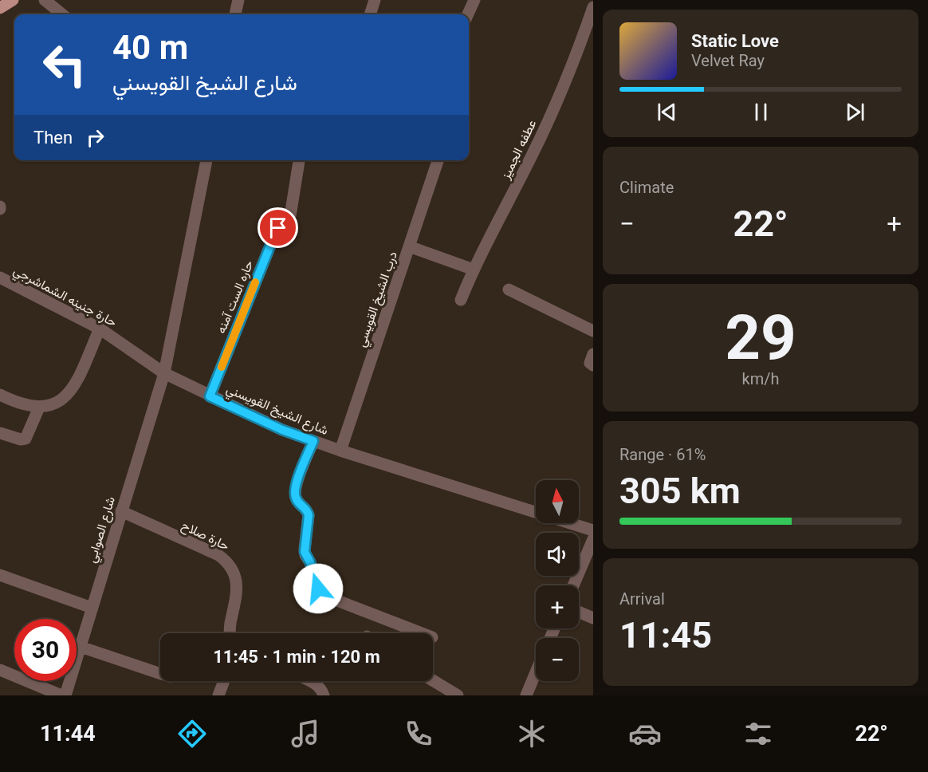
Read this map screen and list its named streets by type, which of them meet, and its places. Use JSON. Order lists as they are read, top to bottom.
{
  "streets": {
    "street": [
      "عطفه الجميز",
      "حارة جنينه الشماشرجي",
      "حاره الست آمنه",
      "درب الشيخ القويسي",
      "شارع الشيخ القويسني",
      "شارع الصوابي",
      "حارة صلاح"
    ]
  },
  "crossings": [
    ["حارة جنينه الشماشرجي", "شارع الشيخ القويسني"],
    ["حارة جنينه الشماشرجي", "شارع الصوابي"],
    ["حاره الست آمنه", "شارع الشيخ القويسني"],
    ["درب الشيخ القويسي", "شارع الشيخ القويسني"],
    ["شارع الشيخ القويسني", "شارع الصوابي"],
    ["شارع الصوابي", "حارة صلاح"]
  ],
  "north": "top",
  "page": {
    "turn": ["40 m", "شارع الشيخ القويسني"],
    "song": ["Static Love", "Velvet Ray"],
    "then": "Then",
    "tile": [
      "Climate",
      ["29", "km/h"],
      ["Range · 61%", "305 km"],
      ["Arrival", "11:45"]
    ],
    "heat": ["−", "22°", "+"],
    "map_buttons": ["+", "−"],
    "limit": "30",
    "trip": "11:45 · 1 min · 120 m",
    "tabs": ["11:44", "22°"]
  }
}
